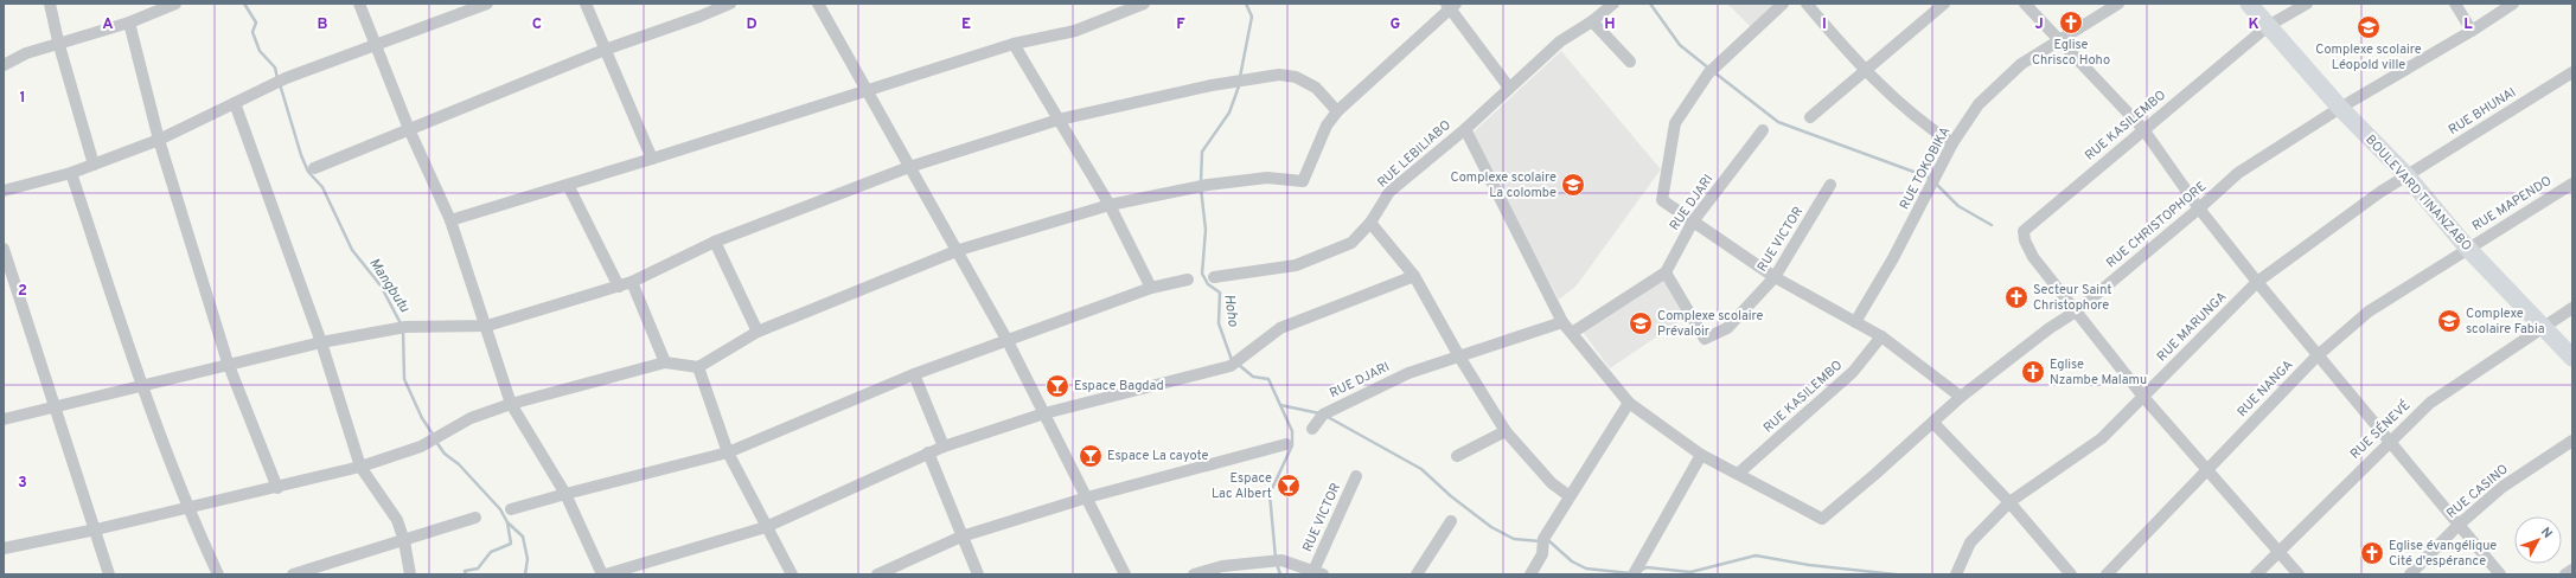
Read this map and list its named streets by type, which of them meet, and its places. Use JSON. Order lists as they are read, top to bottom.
{
  "streets": {
    "street": [
      "RUE BHUNAI",
      "RUE KASILEMBO",
      "RUE LEBILIABO",
      "RUE TOKOBIKA",
      "BOULEVARD TINANZABO",
      "RUE DJARI",
      "RUE MAPENDO",
      "RUE CHRISTOPHORE",
      "RUE VICTOR",
      "RUE MARUNGA",
      "RUE NANGA",
      "RUE SÉNEVÉ",
      "RUE CASINO"
    ]
  },
  "crossings": [
    ["RUE BHUNAI", "BOULEVARD TINANZABO"],
    ["RUE BHUNAI", "RUE MARUNGA"],
    ["RUE KASILEMBO", "BOULEVARD TINANZABO"],
    ["RUE KASILEMBO", "RUE CHRISTOPHORE"],
    ["BOULEVARD TINANZABO", "RUE MAPENDO"],
    ["BOULEVARD TINANZABO", "RUE CHRISTOPHORE"],
    ["BOULEVARD TINANZABO", "RUE MARUNGA"],
    ["BOULEVARD TINANZABO", "RUE NANGA"],
    ["BOULEVARD TINANZABO", "RUE SÉNEVÉ"],
    ["RUE DJARI", "RUE VICTOR"],
    ["RUE MAPENDO", "RUE NANGA"]
  ],
  "water": ["Mangbutu", "Hoho"],
  "places": {
    "church": [
      "Eglise Chrisco Hoho",
      "Secteur Saint Christophore",
      "Eglise Nzambe Malamu",
      "Eglise évangélique Cité d'espérance"
    ],
    "school or university": [
      "Complexe scolaire Léopold ville",
      "Complexe scolaire La colombe",
      "Complexe scolaire Fabia",
      "Complexe scolaire Prévaloir"
    ],
    "bar": ["Espace Bagdad", "Espace La cayote", "Espace Lac Albert"]
  },
  "north": "top right",
  "grid": {
    "columns": [
      "A",
      "B",
      "C",
      "D",
      "E",
      "F",
      "G",
      "H",
      "I",
      "J",
      "K",
      "L"
    ],
    "rows": ["1", "2", "3"]
  }
}
